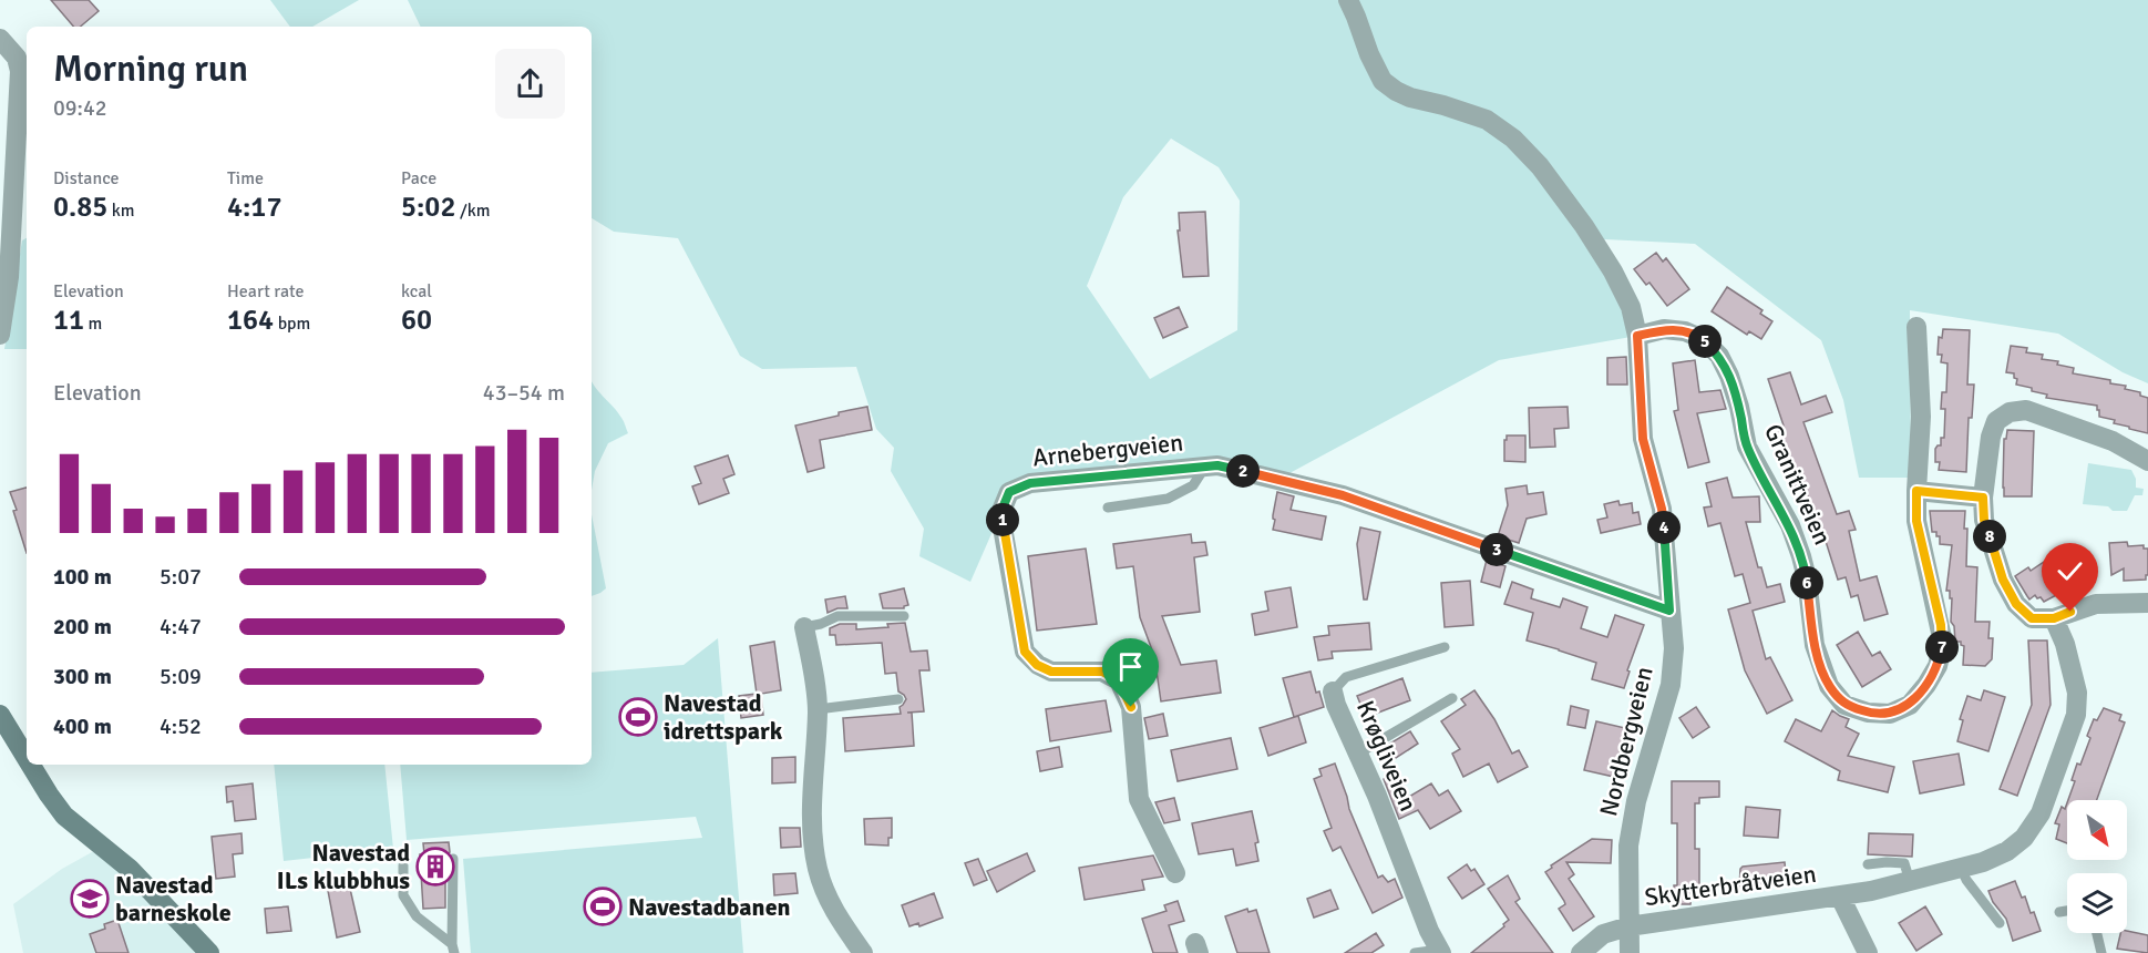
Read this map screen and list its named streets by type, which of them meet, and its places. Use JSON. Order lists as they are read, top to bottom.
{
  "streets": {
    "street": [
      "Arnebergveien",
      "Granittveien",
      "Nordbergveien",
      "Krøgliveien",
      "Skytterbråtveien"
    ]
  },
  "crossings": [
    ["Arnebergveien", "Nordbergveien"],
    ["Granittveien", "Nordbergveien"],
    ["Nordbergveien", "Skytterbråtveien"]
  ],
  "places": {
    "sports": ["Navestad idrettspark", "Navestadbanen"],
    "building": ["Navestad ILs klubbhus"],
    "school or university": ["Navestad barneskole"]
  },
  "north": "bottom right",
  "page": {
    "heading": ["Morning run", "09:42"],
    "stats": [
      ["Distance", "0.85 km"],
      ["Time", "4:17"],
      ["Pace", "5:02 /km"],
      ["Elevation", "11 m"],
      ["Heart rate", "164 bpm"],
      ["kcal", "60"]
    ],
    "pins": [
      "5",
      "2",
      "1",
      "4",
      "8",
      "3",
      "6",
      "7"
    ],
    "chart": ["Elevation", "43–54 m"],
    "list": [
      {
        "name": "100 m",
        "note": "5:07"
      },
      {
        "name": "200 m",
        "note": "4:47"
      },
      {
        "name": "300 m",
        "note": "5:09"
      },
      {
        "name": "400 m",
        "note": "4:52"
      }
    ]
  }
}
